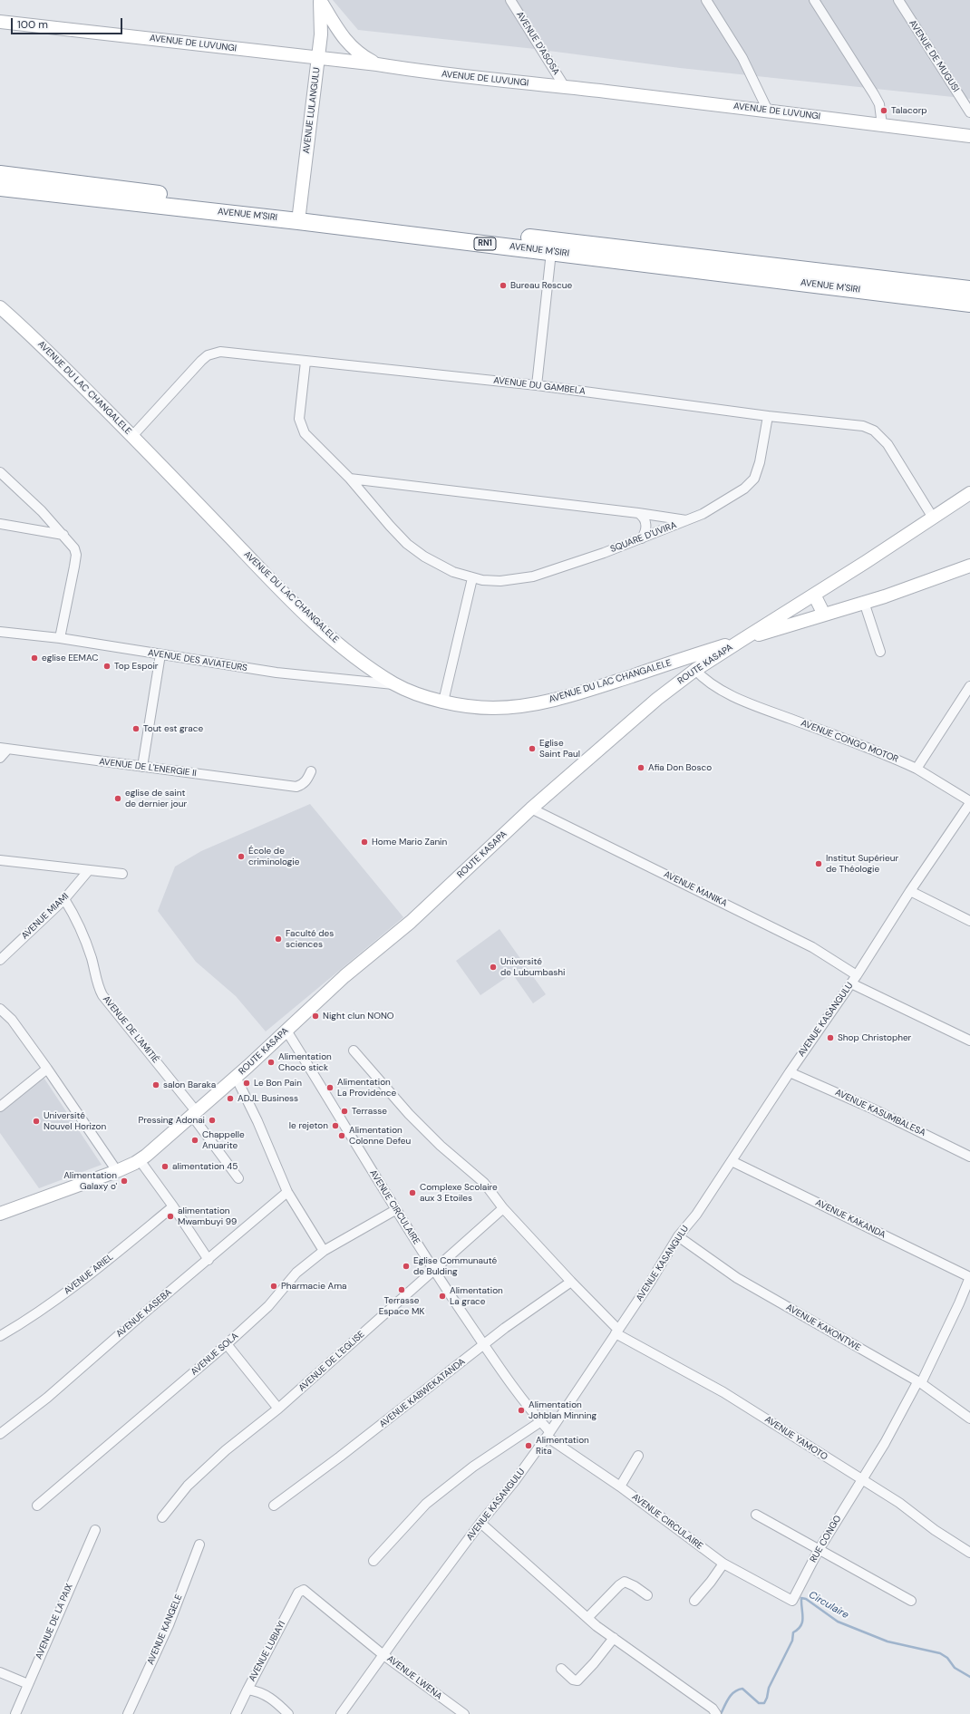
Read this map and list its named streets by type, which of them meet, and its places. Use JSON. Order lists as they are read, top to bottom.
{
  "streets": {
    "highway": ["AVENUE M'SIRI", "RN1"],
    "street": [
      "AVENUE DE LUVUNGI",
      "AVENUE D'ASOSA",
      "AVENUE DE MUGUSI",
      "AVENUE LULANGULU",
      "AVENUE DU GAMBELA",
      "AVENUE DU LAC CHANGALELE",
      "SQUARE D'UVIRA",
      "AVENUE DES AVIATEURS",
      "ROUTE KASAPA",
      "AVENUE CONGO MOTOR",
      "AVENUE DE L'ENERGIE II",
      "AVENUE MANIKA",
      "AVENUE MIAMI",
      "AVENUE KASANGULU",
      "AVENUE DE L'AMITIÉ",
      "AVENUE KASUMBALESA",
      "AVENUE CIRCULAIRE",
      "AVENUE KAKANDA",
      "AVENUE ARIEL",
      "AVENUE KASEBA",
      "AVENUE KAKONTWE",
      "AVENUE SOLA",
      "AVENUE DE L'EGLISE",
      "AVENUE KABWEKATANDA",
      "AVENUE YAMOTO",
      "RUE CONGO",
      "AVENUE DE LA PAIX",
      "AVENUE KANGELE",
      "AVENUE LUBIAYI",
      "AVENUE LWENA"
    ]
  },
  "crossings": [
    ["AVENUE DE LUVUNGI", "AVENUE D'ASOSA"],
    ["AVENUE DE LUVUNGI", "AVENUE LULANGULU"],
    ["AVENUE LULANGULU", "AVENUE M'SIRI"],
    ["AVENUE DU GAMBELA", "AVENUE DU LAC CHANGALELE"],
    ["AVENUE DU GAMBELA", "ROUTE KASAPA"],
    ["AVENUE DU LAC CHANGALELE", "AVENUE DES AVIATEURS"],
    ["AVENUE DU LAC CHANGALELE", "ROUTE KASAPA"],
    ["ROUTE KASAPA", "AVENUE CONGO MOTOR"],
    ["ROUTE KASAPA", "AVENUE MANIKA"],
    ["ROUTE KASAPA", "AVENUE DE L'AMITIÉ"],
    ["ROUTE KASAPA", "AVENUE CIRCULAIRE"],
    ["AVENUE CONGO MOTOR", "AVENUE KASANGULU"],
    ["AVENUE MANIKA", "AVENUE KASANGULU"],
    ["AVENUE MIAMI", "AVENUE DE L'AMITIÉ"],
    ["AVENUE KASANGULU", "AVENUE KASUMBALESA"],
    ["AVENUE KASANGULU", "AVENUE CIRCULAIRE"],
    ["AVENUE KASANGULU", "AVENUE KAKANDA"],
    ["AVENUE KASANGULU", "AVENUE KAKONTWE"],
    ["AVENUE KASANGULU", "AVENUE YAMOTO"],
    ["AVENUE KASANGULU", "AVENUE LWENA"],
    ["AVENUE CIRCULAIRE", "AVENUE SOLA"],
    ["AVENUE CIRCULAIRE", "AVENUE DE L'EGLISE"],
    ["AVENUE CIRCULAIRE", "AVENUE KABWEKATANDA"],
    ["AVENUE CIRCULAIRE", "RUE CONGO"],
    ["AVENUE KAKONTWE", "RUE CONGO"],
    ["AVENUE DE L'EGLISE", "AVENUE YAMOTO"],
    ["AVENUE KABWEKATANDA", "AVENUE YAMOTO"],
    ["AVENUE YAMOTO", "RUE CONGO"],
    ["AVENUE LUBIAYI", "AVENUE LWENA"]
  ],
  "water": ["Circulaire"],
  "places": [
    "Talacorp",
    "Bureau Rescue",
    "eglise EEMAC",
    "Top Espoir",
    "Tout est grace",
    "Eglise Saint Paul",
    "Afia Don Bosco",
    "eglise de saint de dernier jour",
    "Home Mario Zanin",
    "École de criminologie",
    "Institut Supérieur de Théologie",
    "Faculté des sciences",
    "Université de Lubumbashi",
    "Night clun NONO",
    "Shop Christopher",
    "Alimentation Choco stick",
    "Le Bon Pain",
    "salon Baraka",
    "Alimentation La Providence",
    "ADJL Business",
    "Terrasse",
    "Pressing Adonai",
    "Université Nouvel Horizon",
    "le rejeton",
    "Alimentation Colonne Defeu",
    "Chappelle Anuarite",
    "alimentation 45",
    "Alimentation Galaxy o'",
    "Complexe Scolaire aux 3 Etoiles",
    "alimentation Mwambuyi 99",
    "Eglise Communauté de Bulding",
    "Pharmacie Ama",
    "Terrasse Espace MK",
    "Alimentation La grace",
    "Alimentation Johblan Minning",
    "Alimentation Rita"
  ],
  "scale_bar": "100 m"
}
